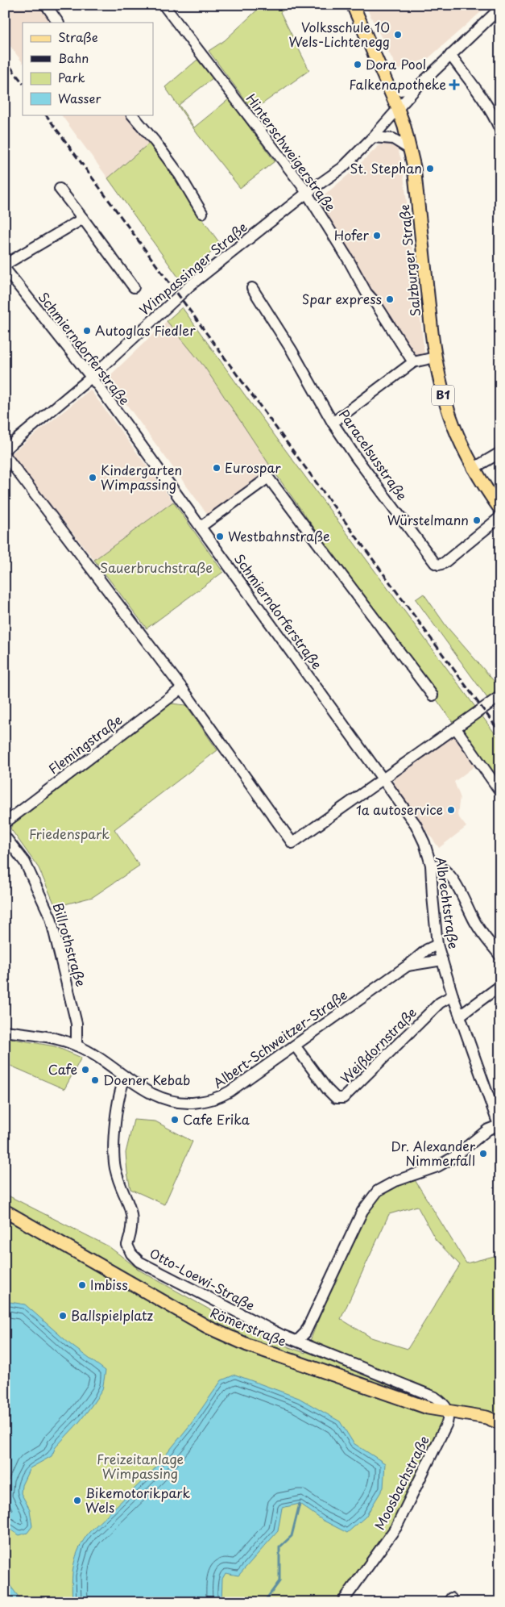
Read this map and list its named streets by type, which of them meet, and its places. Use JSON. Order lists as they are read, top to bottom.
{
  "streets": {
    "main road": ["Salzburger Straße", "B1", "Römerstraße"],
    "street": [
      "Hinterschweigerstraße",
      "Wimpassinger Straße",
      "Schmierndorferstraße",
      "Paracelsusstraße",
      "Flemingstraße",
      "Albrechtstraße",
      "Billrothstraße",
      "Albert-Schweitzer-Straße",
      "Weißdornstraße",
      "Otto-Loewi-Straße",
      "Moosbachstraße"
    ]
  },
  "crossings": [
    ["Hinterschweigerstraße", "Wimpassinger Straße"],
    ["Salzburger Straße", "Wimpassinger Straße"],
    ["Wimpassinger Straße", "Schmierndorferstraße"],
    ["Schmierndorferstraße", "Albrechtstraße"],
    ["Albrechtstraße", "Albert-Schweitzer-Straße"],
    ["Albrechtstraße", "Weißdornstraße"],
    ["Billrothstraße", "Albert-Schweitzer-Straße"],
    ["Albert-Schweitzer-Straße", "Weißdornstraße"],
    ["Albert-Schweitzer-Straße", "Otto-Loewi-Straße"],
    ["Otto-Loewi-Straße", "Römerstraße"],
    ["Otto-Loewi-Straße", "Moosbachstraße"],
    ["Römerstraße", "Moosbachstraße"]
  ],
  "parks": ["Sauerbruchstraße", "Friedenspark", "Freizeitanlage Wimpassing"],
  "places": {
    "other": [
      "Volksschule 10 Wels-Lichtenegg",
      "Dora Pool",
      "St. Stephan",
      "Hofer",
      "Spar express",
      "Autoglas Fiedler",
      "Eurospar",
      "Kindergarten Wimpassing",
      "Würstelmann",
      "Westbahnstraße",
      "1a autoservice",
      "Cafe",
      "Doener Kebab",
      "Cafe Erika",
      "Dr. Alexander Nimmerfall",
      "Imbiss",
      "Ballspielplatz",
      "Bikemotorikpark Wels"
    ],
    "health": ["Falkenapotheke"]
  },
  "legend": [
    "Straße",
    "Bahn",
    "Park",
    "Wasser"
  ]
}
